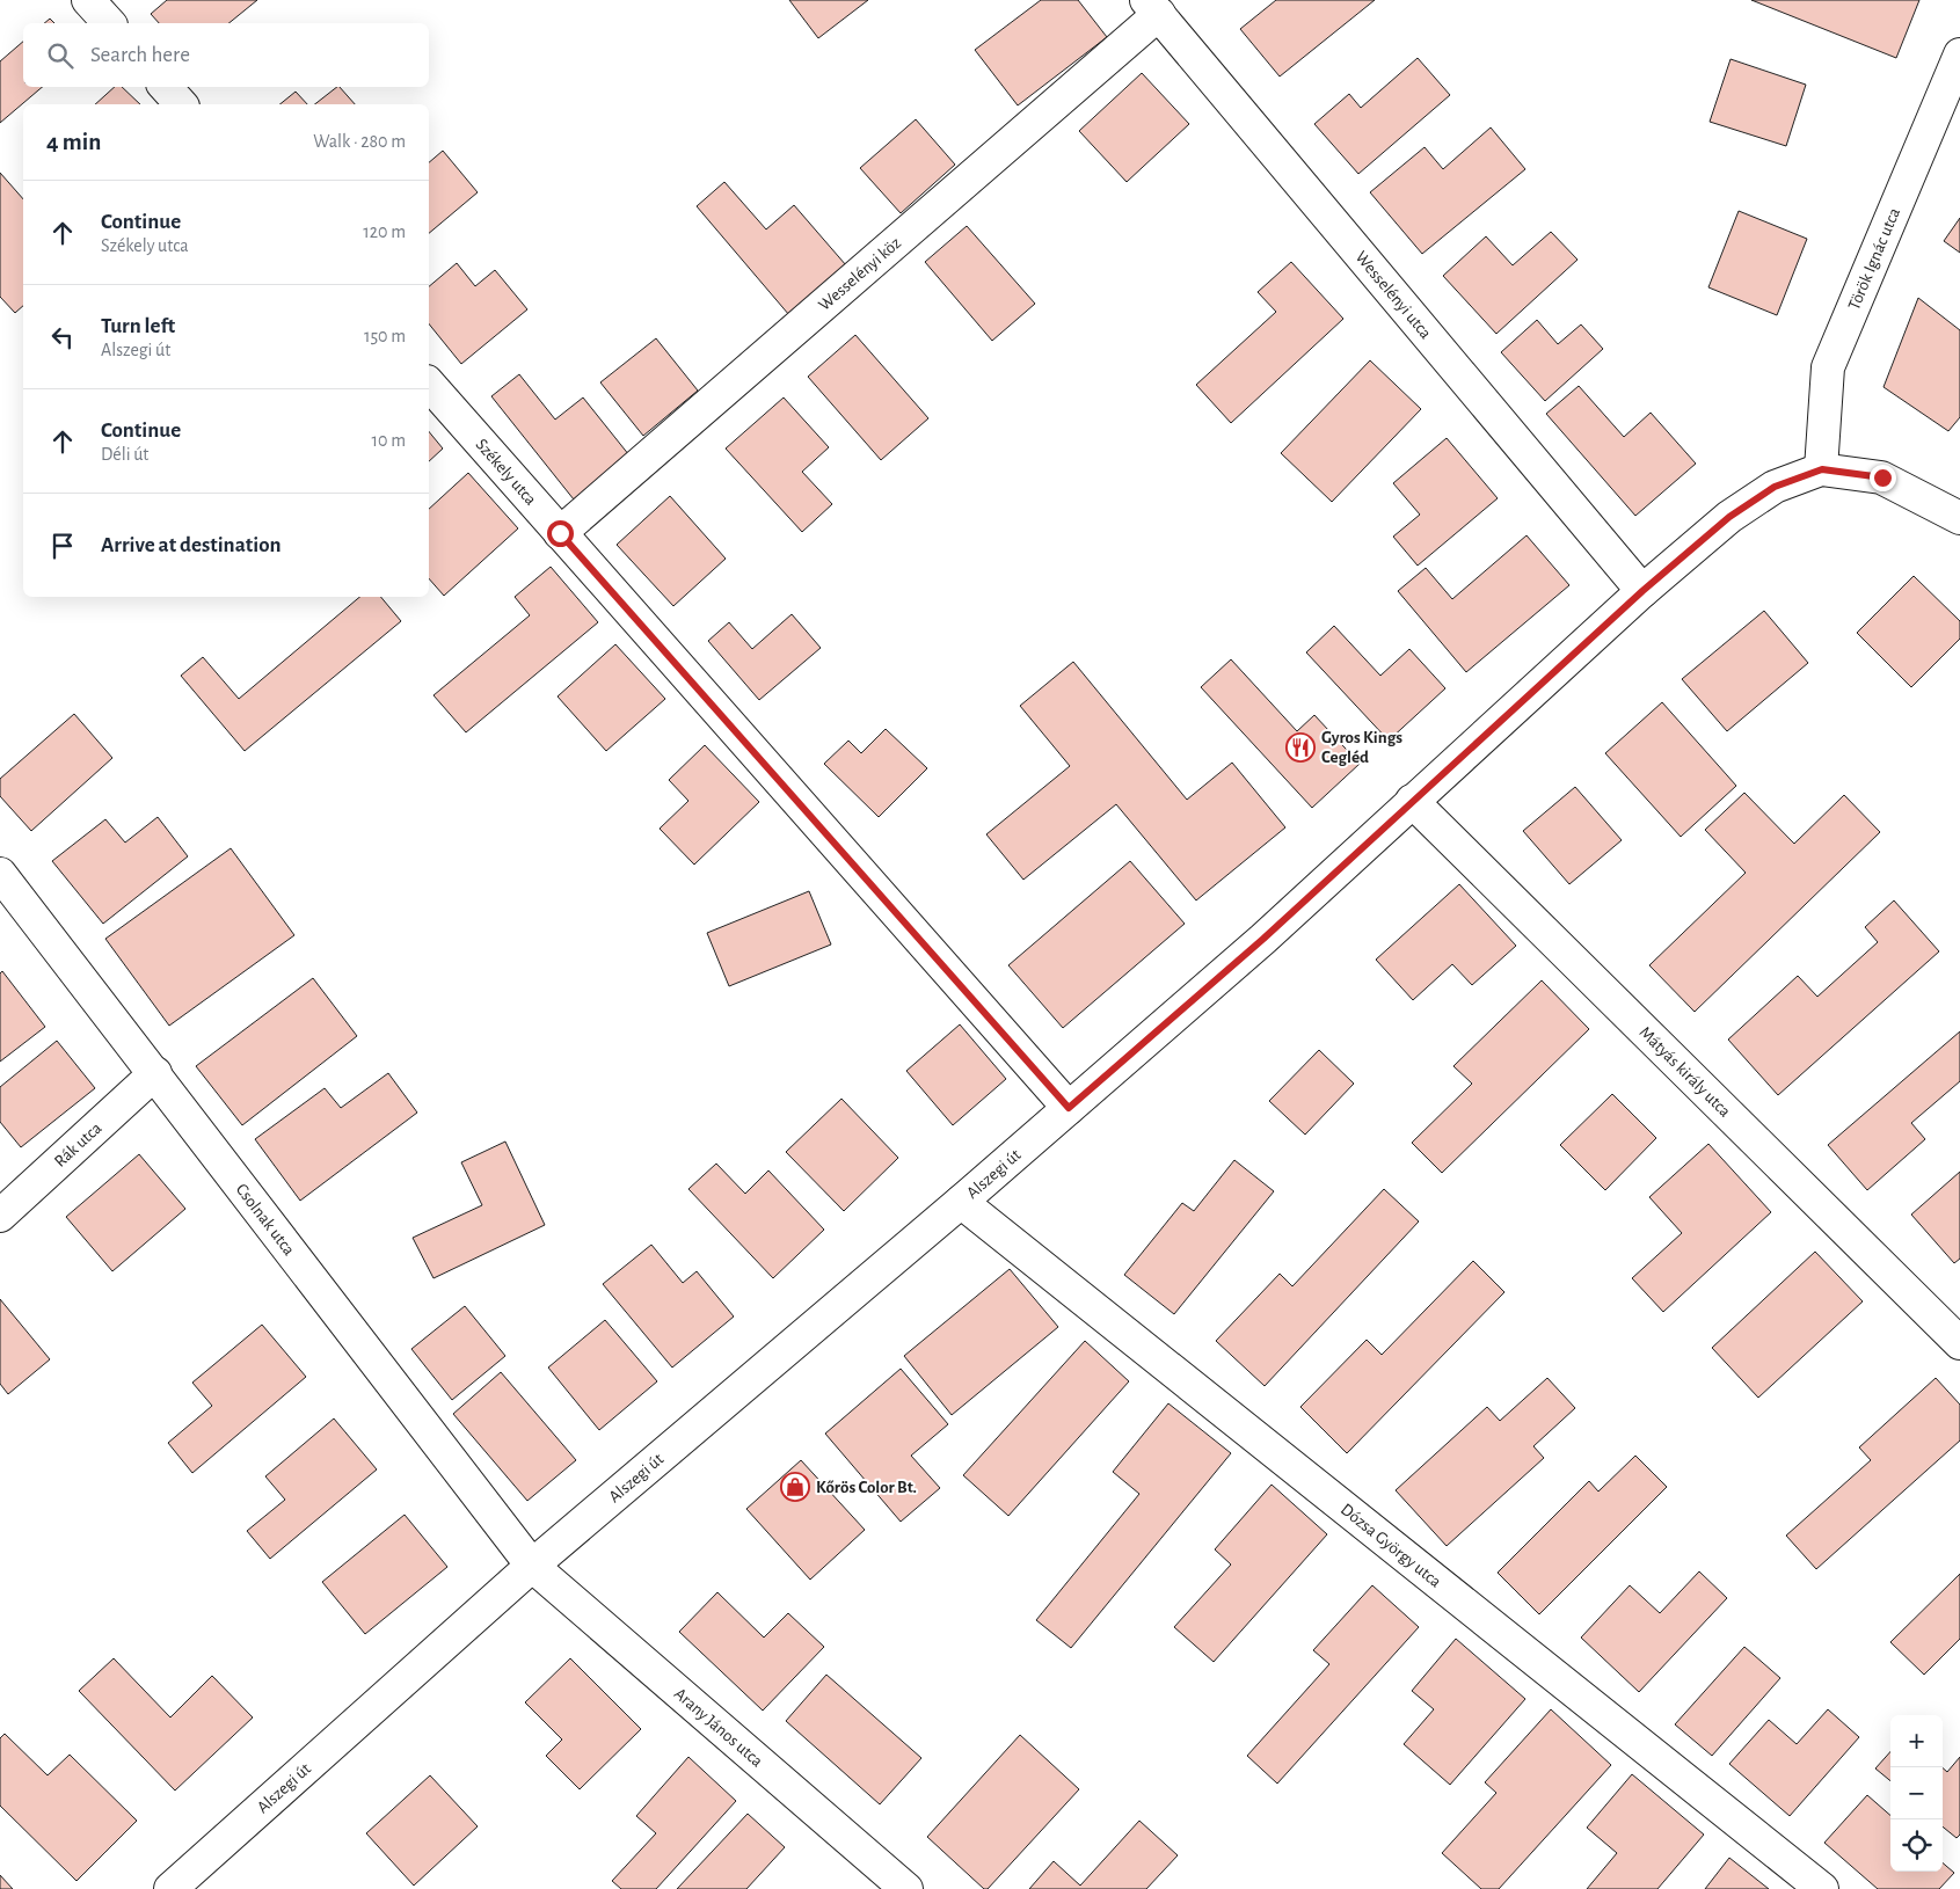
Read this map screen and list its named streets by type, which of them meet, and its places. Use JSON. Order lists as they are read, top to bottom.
{
  "streets": {
    "street": [
      "Török Ignác utca",
      "Wesselényi köz",
      "Wesselényi utca",
      "Székely utca",
      "Mátyás király utca",
      "Rák utca",
      "Alszegi út",
      "Csolnak utca",
      "Dózsa György utca",
      "Arany János utca"
    ]
  },
  "crossings": [
    ["Török Ignác utca", "Alszegi út"],
    ["Wesselényi köz", "Wesselényi utca"],
    ["Wesselényi köz", "Székely utca"],
    ["Wesselényi utca", "Alszegi út"],
    ["Székely utca", "Alszegi út"],
    ["Mátyás király utca", "Alszegi út"],
    ["Rák utca", "Csolnak utca"],
    ["Alszegi út", "Csolnak utca"],
    ["Alszegi út", "Dózsa György utca"],
    ["Alszegi út", "Arany János utca"],
    ["Csolnak utca", "Arany János utca"]
  ],
  "places": {
    "restaurant": ["Gyros Kings Cegléd"],
    "shop": ["Kőrös Color Bt."]
  },
  "page": {
    "search": "Search here",
    "heading": ["4 min", "Walk · 280 m"],
    "list": [
      ["Continue", "Székely utca", "120 m"],
      ["Turn left", "Alszegi út", "150 m"],
      ["Continue", "Déli út", "10 m"],
      "Arrive at destination"
    ],
    "map_buttons": ["+", "−"]
  }
}
